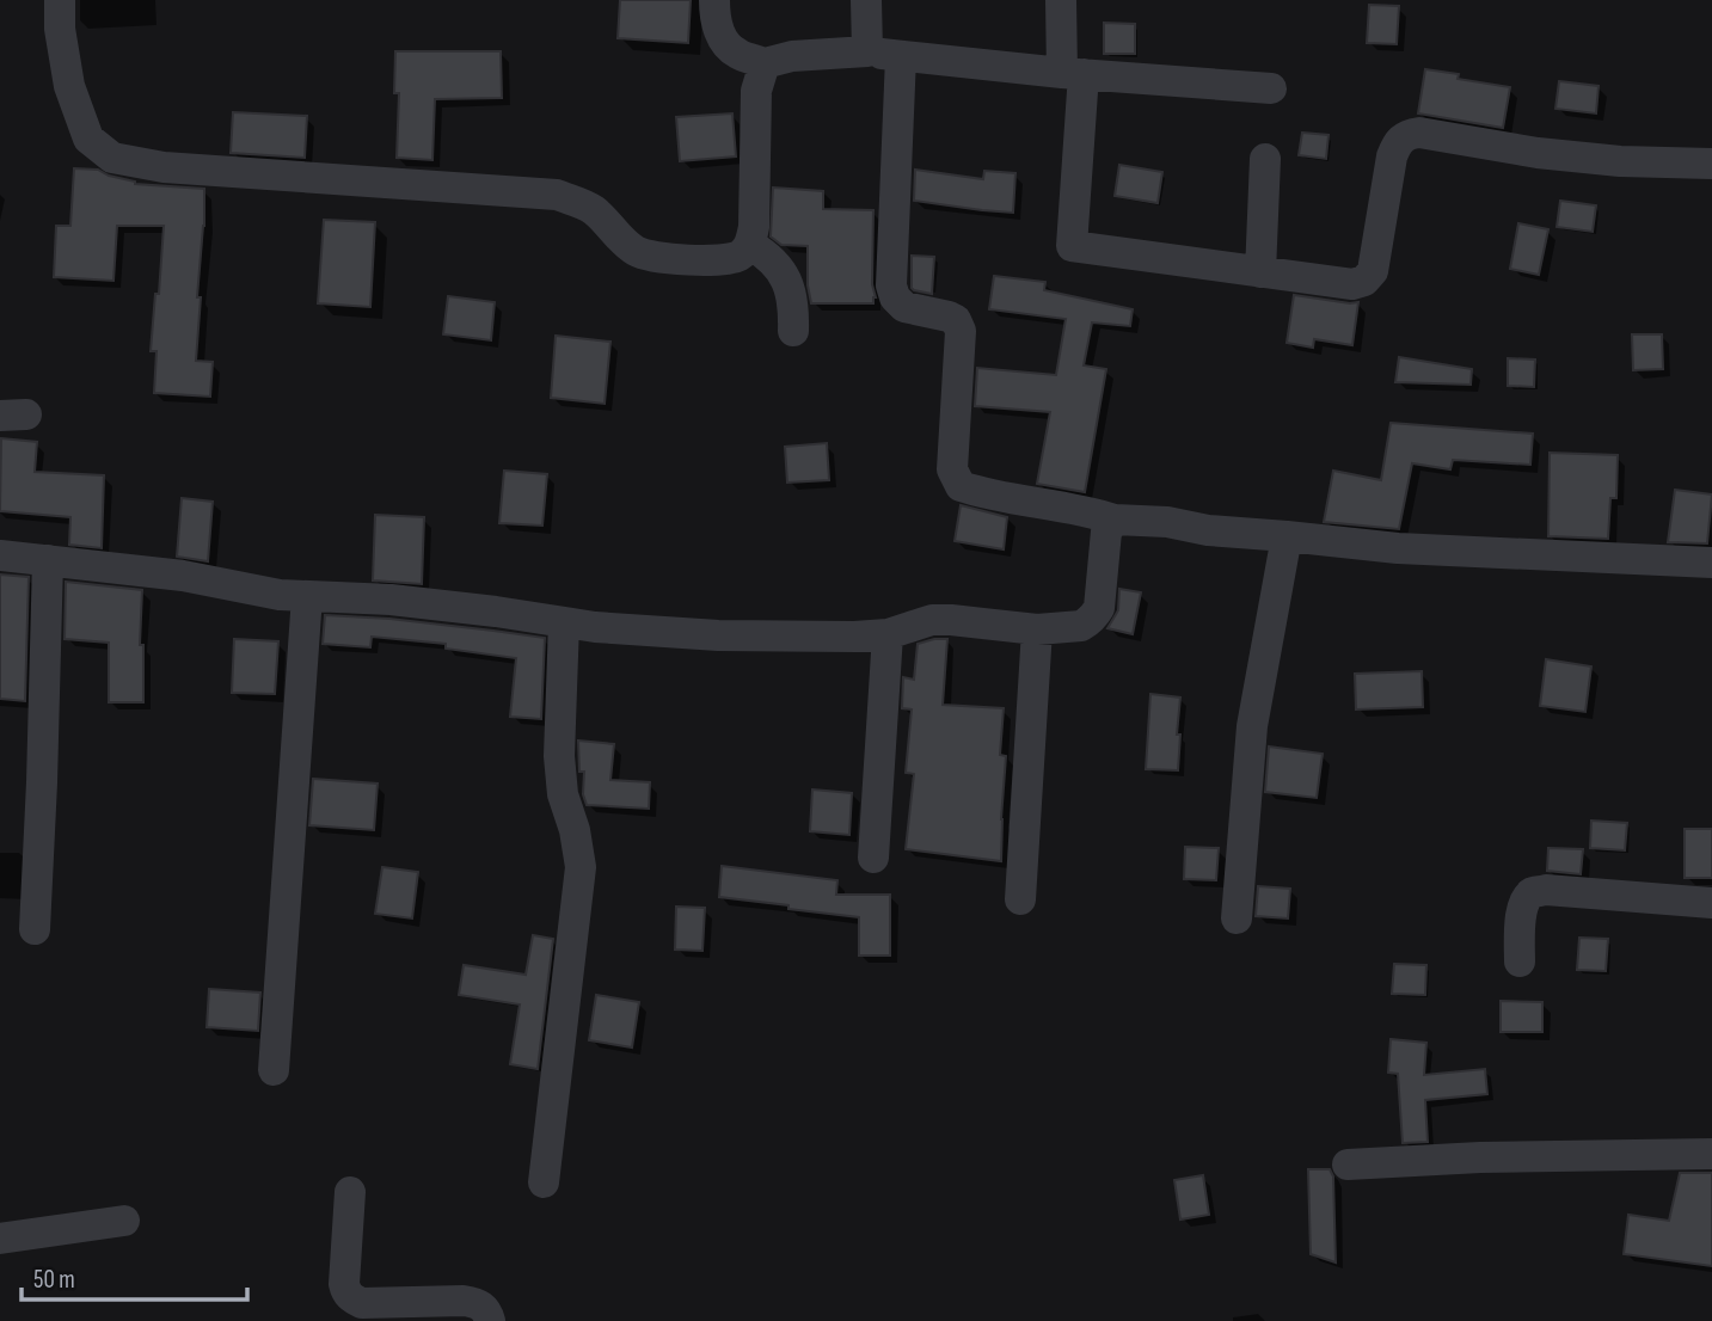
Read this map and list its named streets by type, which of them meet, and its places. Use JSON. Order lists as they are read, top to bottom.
{
  "scale_bar": "50 m"
}
